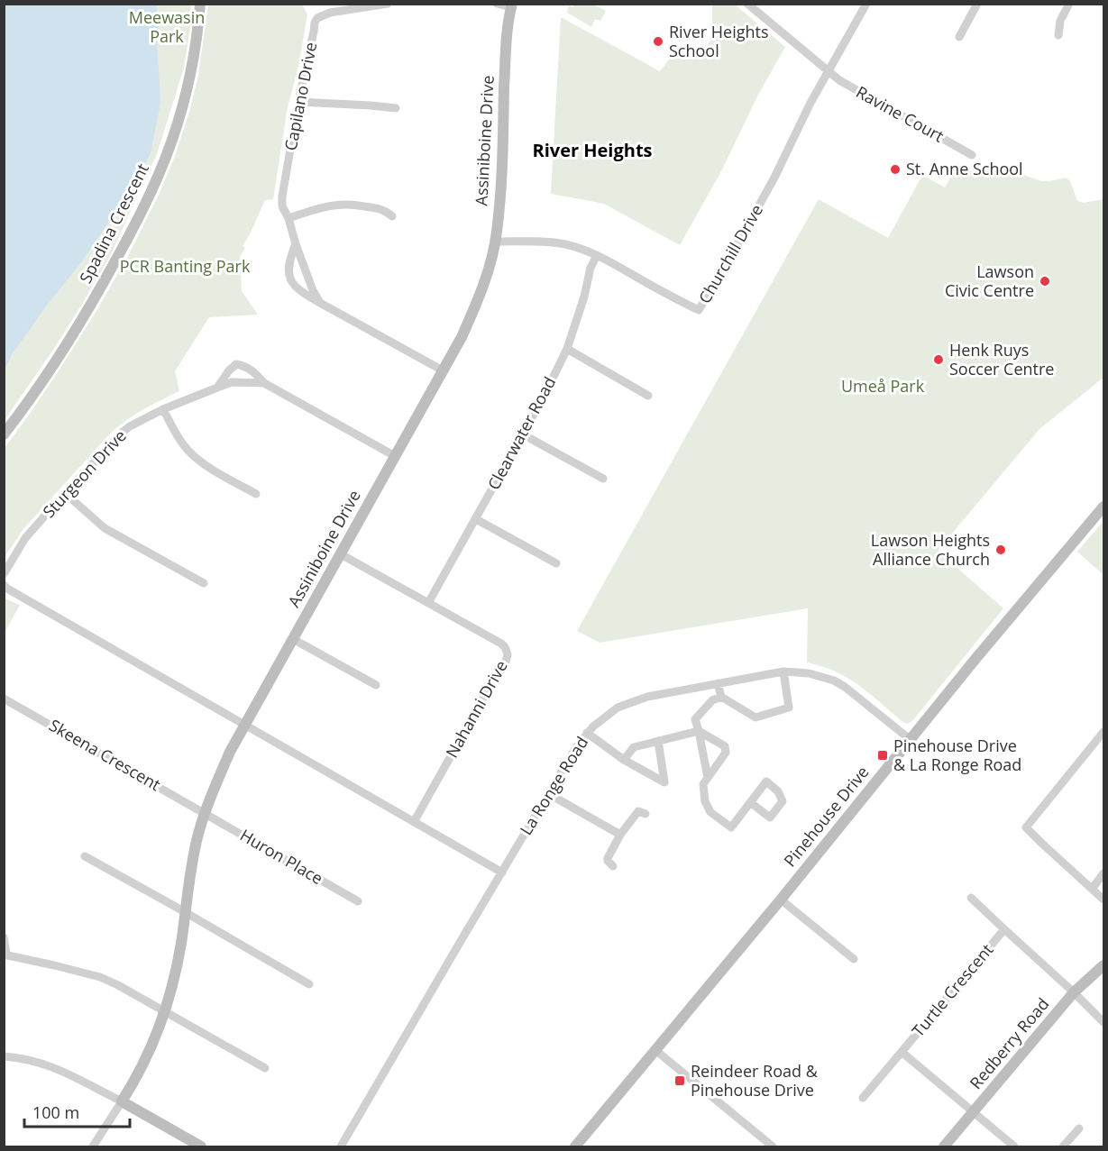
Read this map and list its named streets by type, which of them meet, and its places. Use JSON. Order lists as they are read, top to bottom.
{
  "streets": {
    "street": [
      "Capilano Drive",
      "Ravine Court",
      "Assiniboine Drive",
      "Spadina Crescent",
      "Churchill Drive",
      "Clearwater Road",
      "Sturgeon Drive",
      "Nahanni Drive",
      "Skeena Crescent",
      "La Ronge Road",
      "Pinehouse Drive",
      "Huron Place",
      "Turtle Crescent",
      "Redberry Road"
    ]
  },
  "crossings": [
    ["Ravine Court", "Churchill Drive"],
    ["Assiniboine Drive", "Churchill Drive"],
    ["Assiniboine Drive", "Sturgeon Drive"],
    ["Assiniboine Drive", "Nahanni Drive"],
    ["Assiniboine Drive", "Skeena Crescent"],
    ["Assiniboine Drive", "Huron Place"],
    ["Churchill Drive", "Clearwater Road"],
    ["Clearwater Road", "Nahanni Drive"],
    ["Skeena Crescent", "Huron Place"],
    ["La Ronge Road", "Pinehouse Drive"],
    ["Turtle Crescent", "Redberry Road"]
  ],
  "districts": ["River Heights"],
  "parks": ["Meewasin Park", "PCR Banting Park", "Umeå Park"],
  "places": {
    "other": [
      "River Heights School",
      "St. Anne School",
      "Lawson Civic Centre",
      "Henk Ruys Soccer Centre",
      "Lawson Heights Alliance Church"
    ],
    "transit": ["Pinehouse Drive & La Ronge Road", "Reindeer Road & Pinehouse Drive"]
  },
  "scale_bar": "100 m"
}
